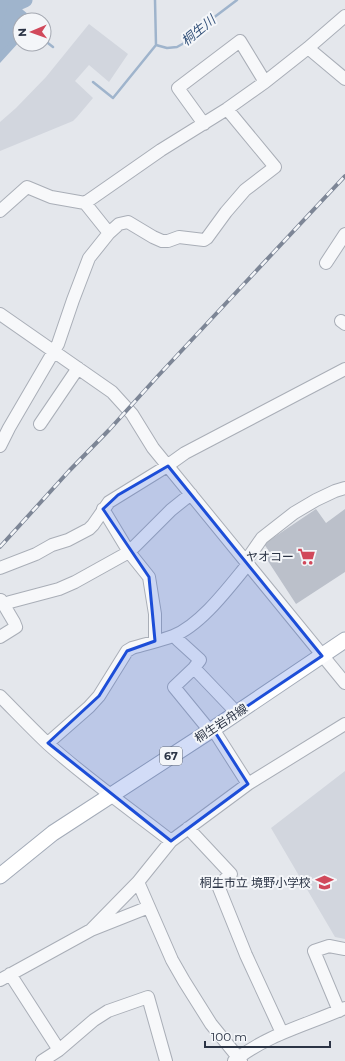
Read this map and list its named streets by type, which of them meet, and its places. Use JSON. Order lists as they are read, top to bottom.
{
  "streets": {
    "main road": ["桐生岩舟線", "67"]
  },
  "water": ["桐生川"],
  "places": {
    "supermarket": ["ヤオコー"],
    "school or university": ["桐生市立 境野小学校"]
  },
  "scale_bar": "100 m",
  "north": "left"
}
